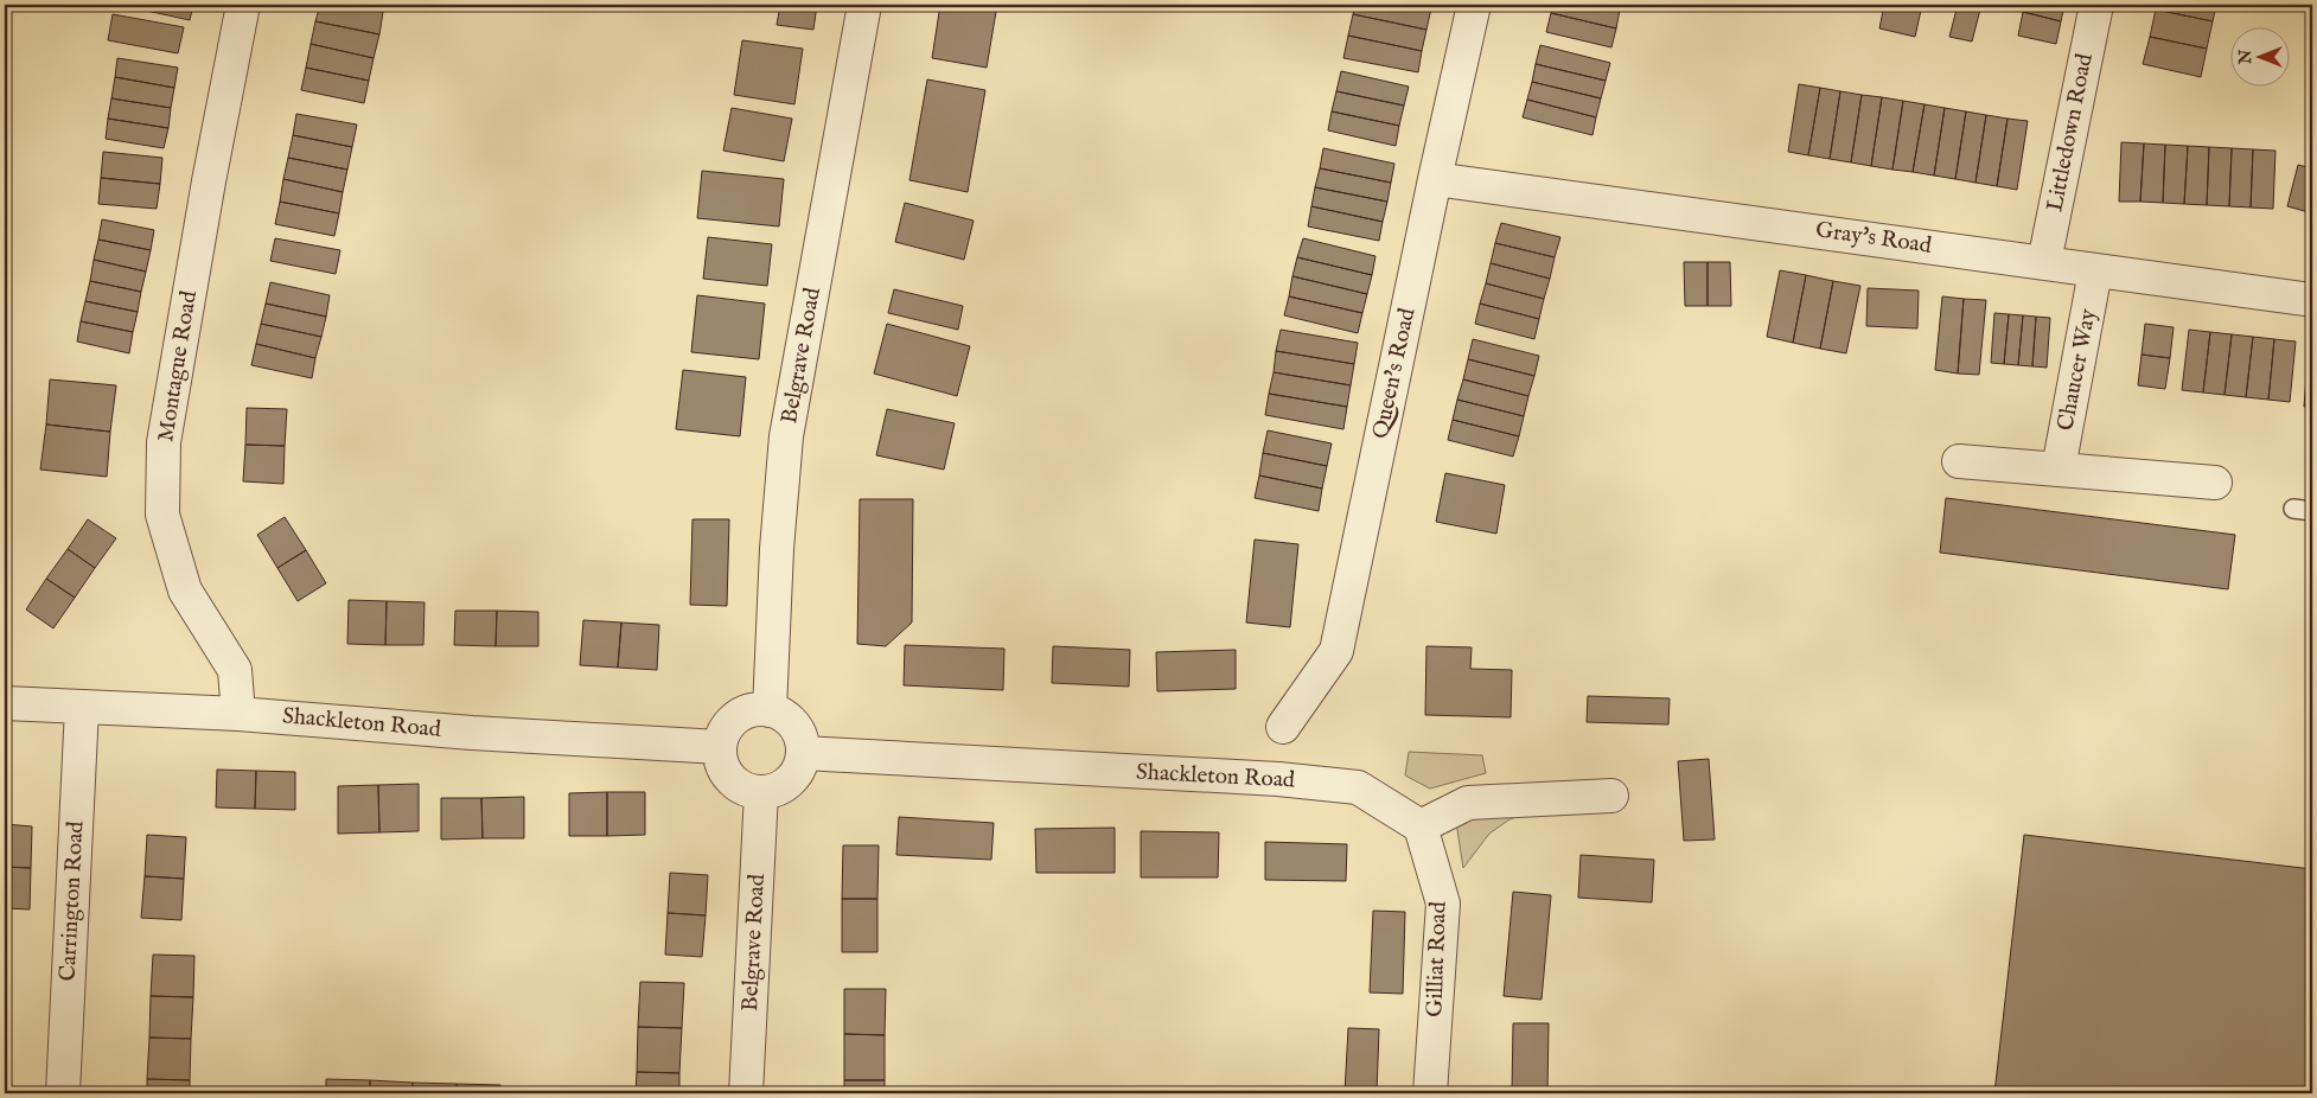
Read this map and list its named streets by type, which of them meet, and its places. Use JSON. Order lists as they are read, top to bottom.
{
  "streets": {
    "street": [
      "Littledown Road",
      "Gray's Road",
      "Belgrave Road",
      "Montague Road",
      "Chaucer Way",
      "Queen's Road",
      "Shackleton Road",
      "Carrington Road",
      "Gilliat Road"
    ]
  },
  "crossings": [
    ["Littledown Road", "Gray's Road"],
    ["Gray's Road", "Chaucer Way"],
    ["Gray's Road", "Queen's Road"],
    ["Belgrave Road", "Shackleton Road"],
    ["Montague Road", "Shackleton Road"],
    ["Shackleton Road", "Carrington Road"],
    ["Shackleton Road", "Gilliat Road"]
  ],
  "north": "left"
}
